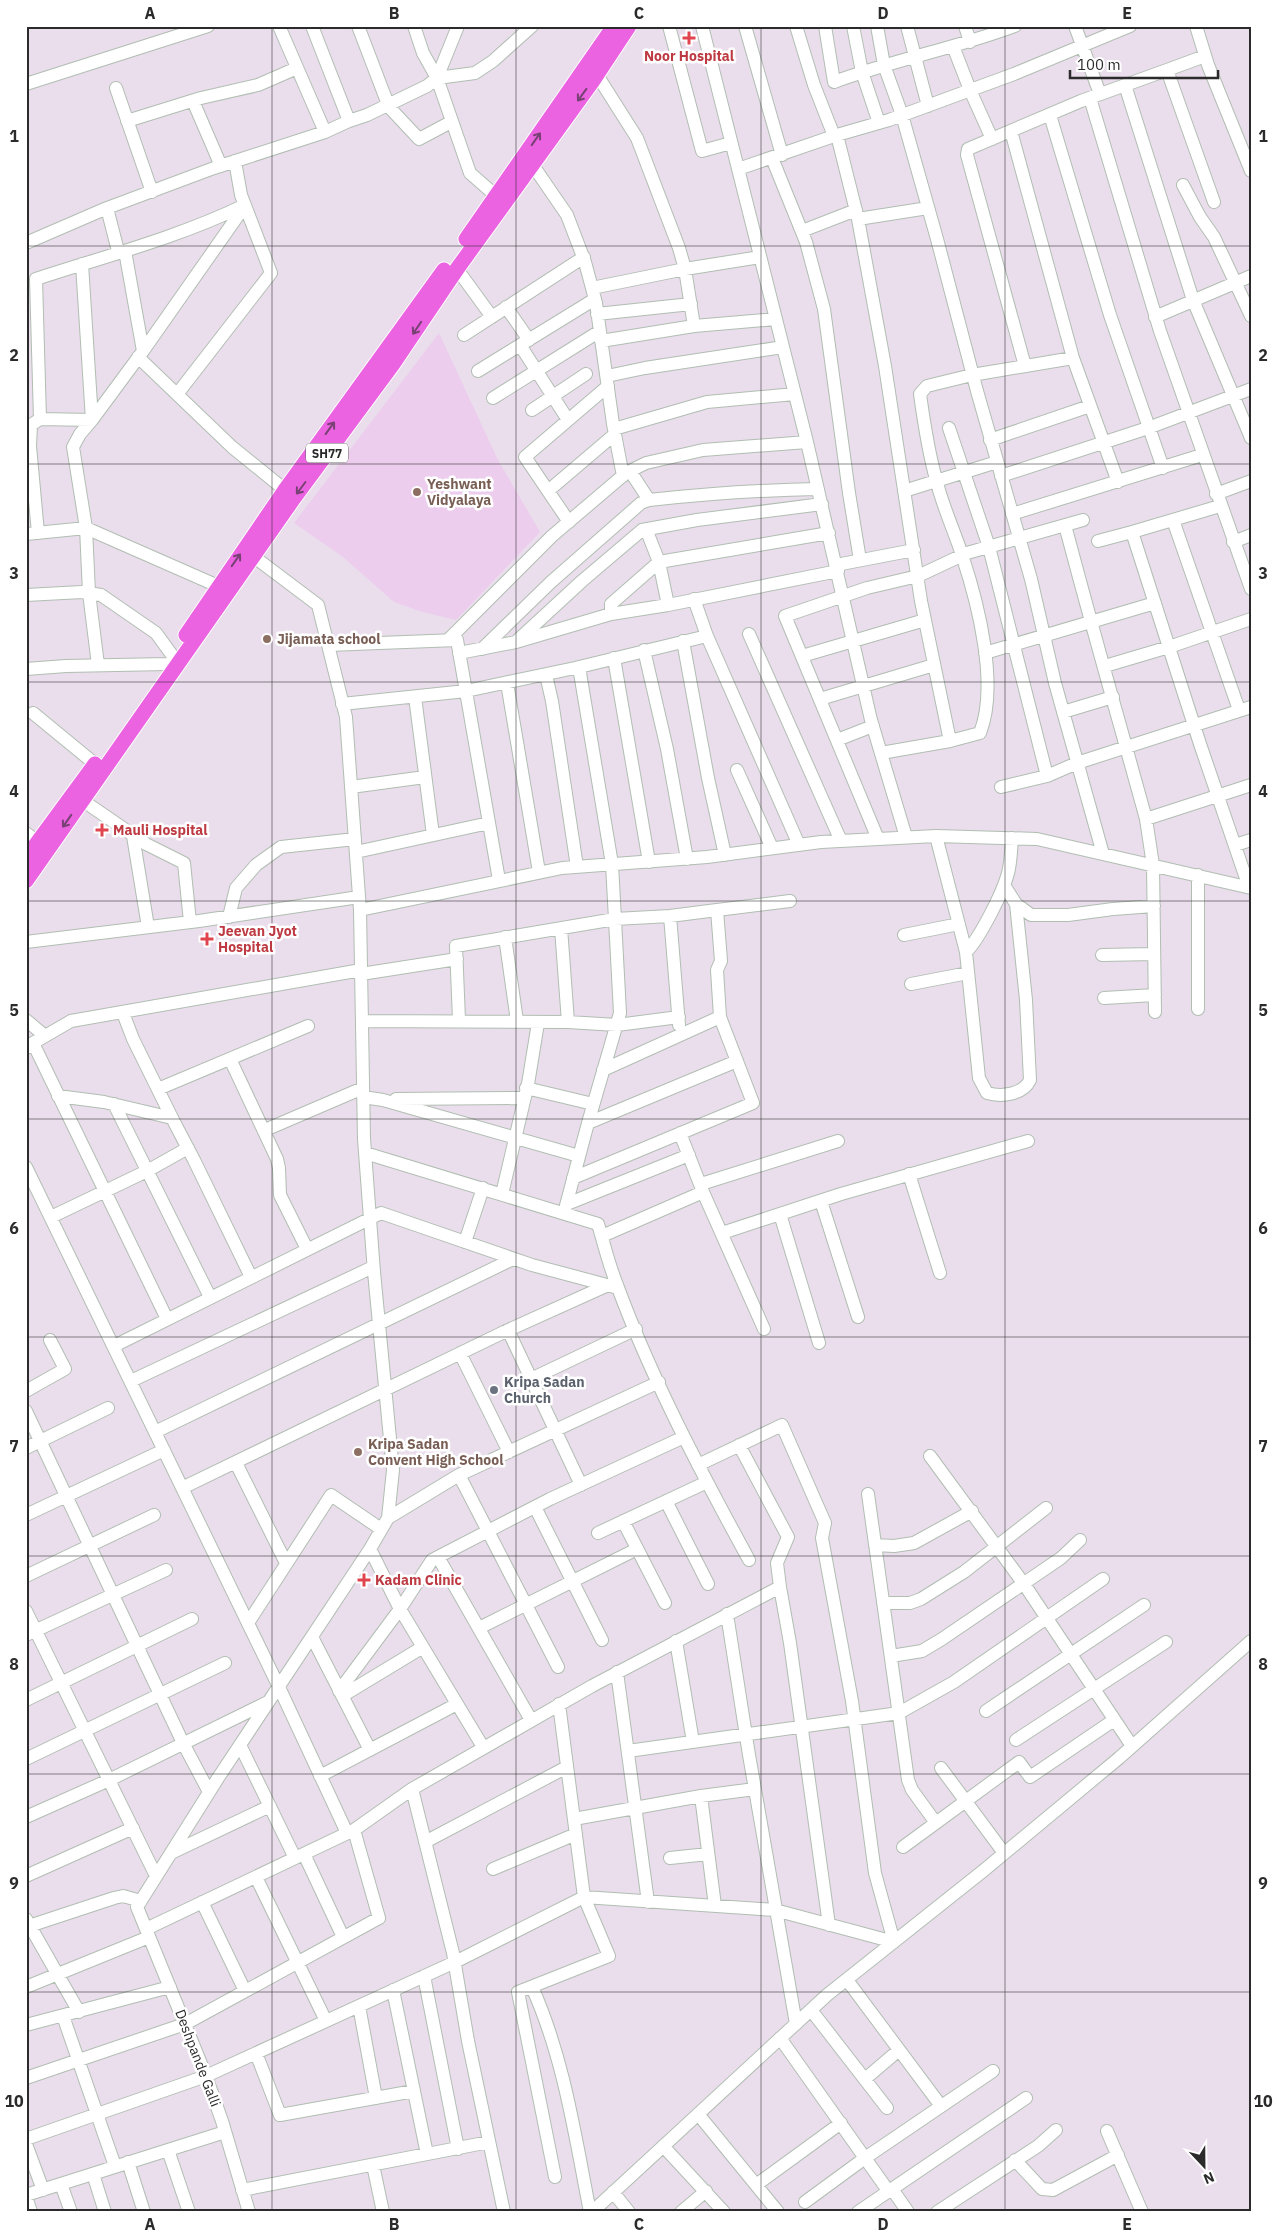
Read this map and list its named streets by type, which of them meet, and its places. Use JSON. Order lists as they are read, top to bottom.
{
  "streets": {
    "main road": ["SH77"],
    "street": ["Deshpande Galli"]
  },
  "places": {
    "health": [
      "Noor Hospital",
      "Mauli Hospital",
      "Jeevan Jyot Hospital",
      "Kadam Clinic"
    ],
    "other": [
      "Yeshwant Vidyalaya",
      "Jijamata school",
      "Kripa Sadan Church",
      "Kripa Sadan Convent High School"
    ]
  },
  "scale_bar": "100 m",
  "north": "bottom",
  "grid": {
    "columns": [
      "A",
      "B",
      "C",
      "D",
      "E"
    ],
    "rows": [
      "1",
      "2",
      "3",
      "4",
      "5",
      "6",
      "7",
      "8",
      "9",
      "10"
    ]
  }
}
